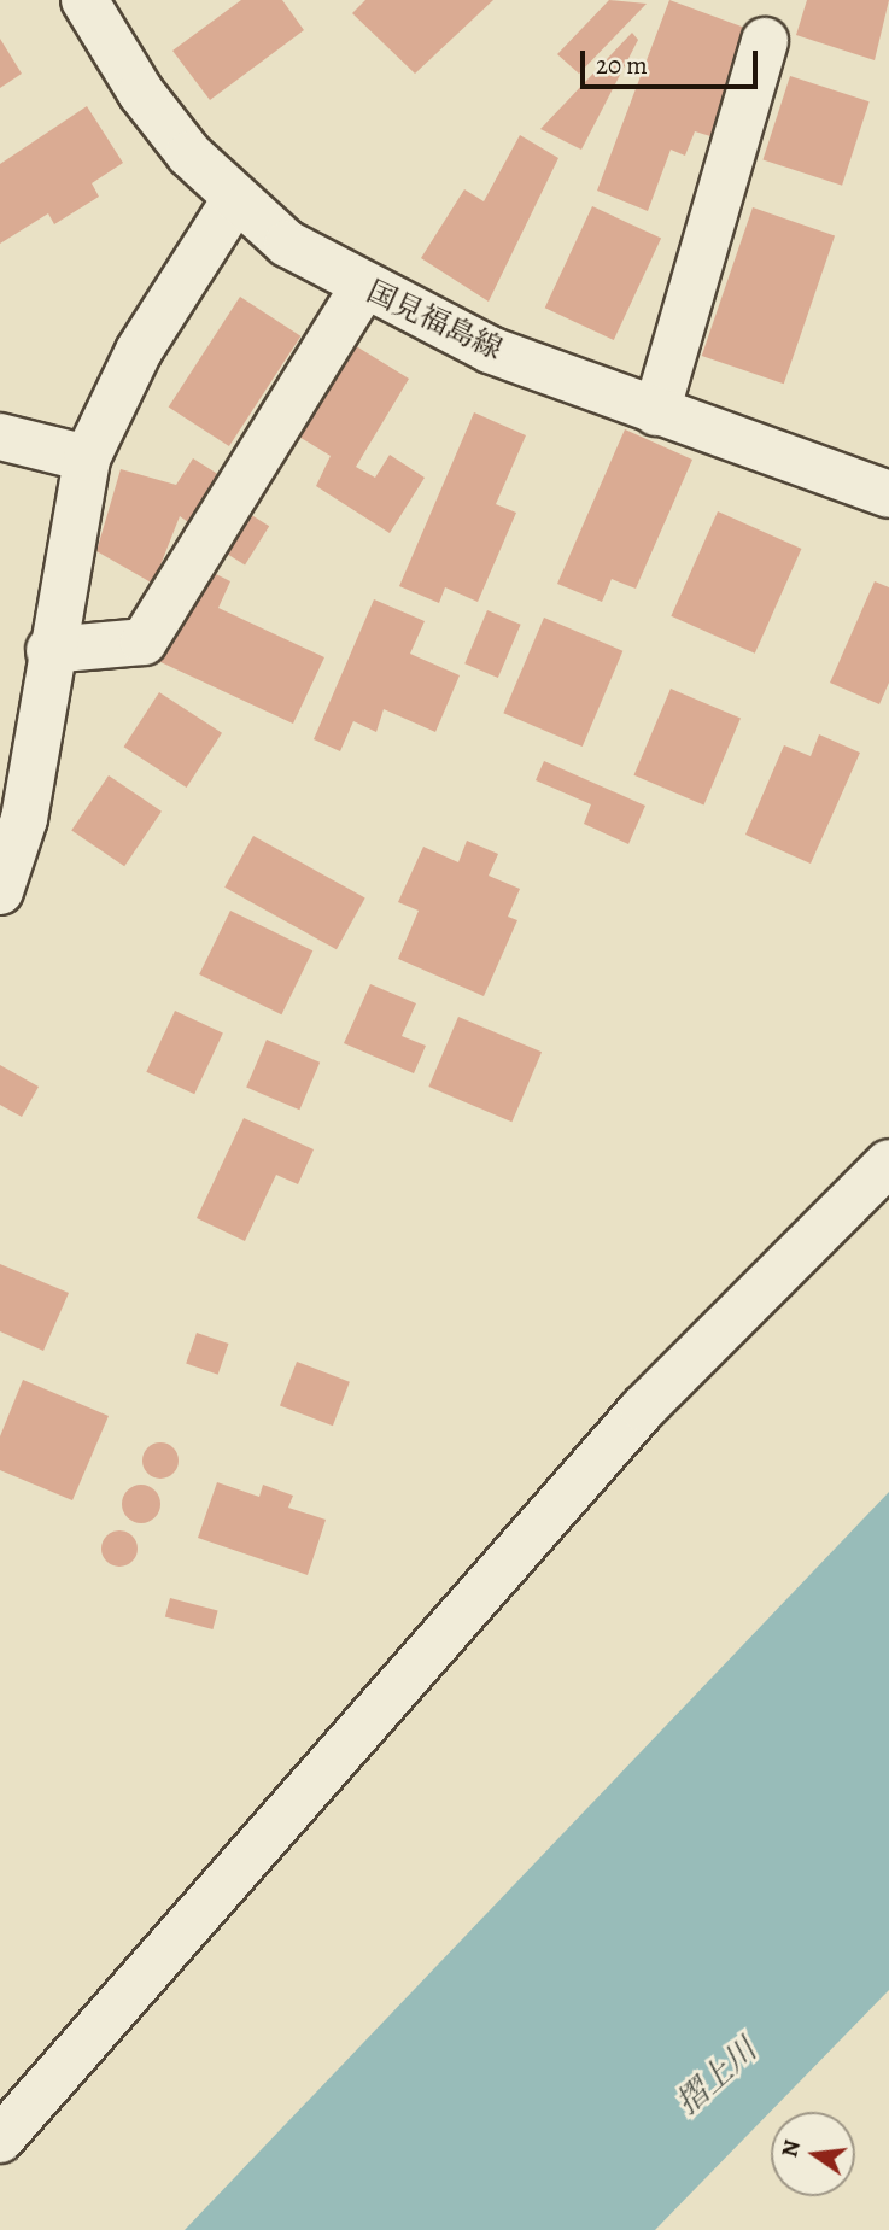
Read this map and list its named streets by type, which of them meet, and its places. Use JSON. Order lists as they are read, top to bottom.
{
  "streets": {
    "street": ["国見福島線"]
  },
  "water": ["摺上川"],
  "scale_bar": "20 m",
  "north": "left"
}
